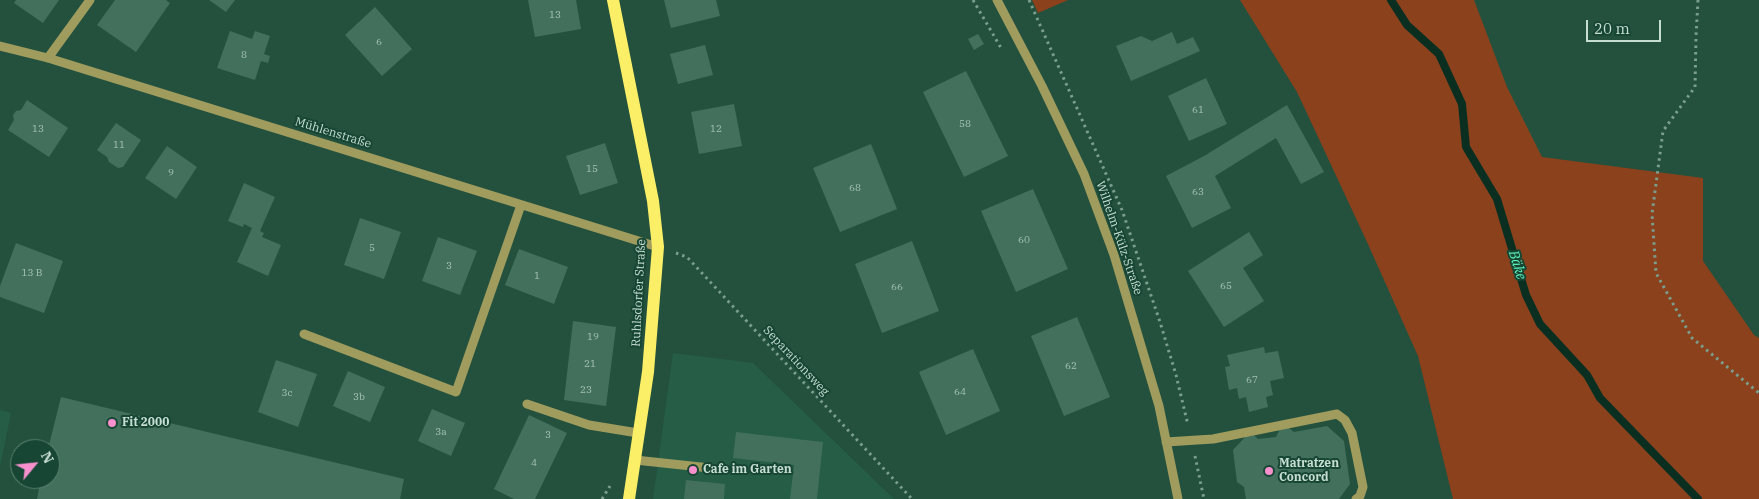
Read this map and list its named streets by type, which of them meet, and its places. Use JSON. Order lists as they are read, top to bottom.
{
  "streets": {
    "main road": ["Ruhlsdorfer Straße"],
    "street": ["Mühlenstraße", "Wilhelm-Külz-Straße"],
    "path": ["Separationsweg"]
  },
  "crossings": [
    ["Mühlenstraße", "Ruhlsdorfer Straße"],
    ["Mühlenstraße", "Separationsweg"],
    ["Ruhlsdorfer Straße", "Separationsweg"]
  ],
  "water": ["Bäke"],
  "places": ["Fit 2000", "Cafe im Garten", "Matratzen Concord"],
  "house_numbers": [
    "13",
    "6",
    "8",
    "61",
    "58",
    "13",
    "12",
    "11",
    "15",
    "9",
    "68",
    "63",
    "60",
    "5",
    "3",
    "13 B",
    "1",
    "65",
    "66",
    "19",
    "21",
    "62",
    "67",
    "23",
    "64",
    "3c",
    "3b",
    "3a",
    "3",
    "4"
  ],
  "scale_bar": "20 m",
  "north": "top right"
}
